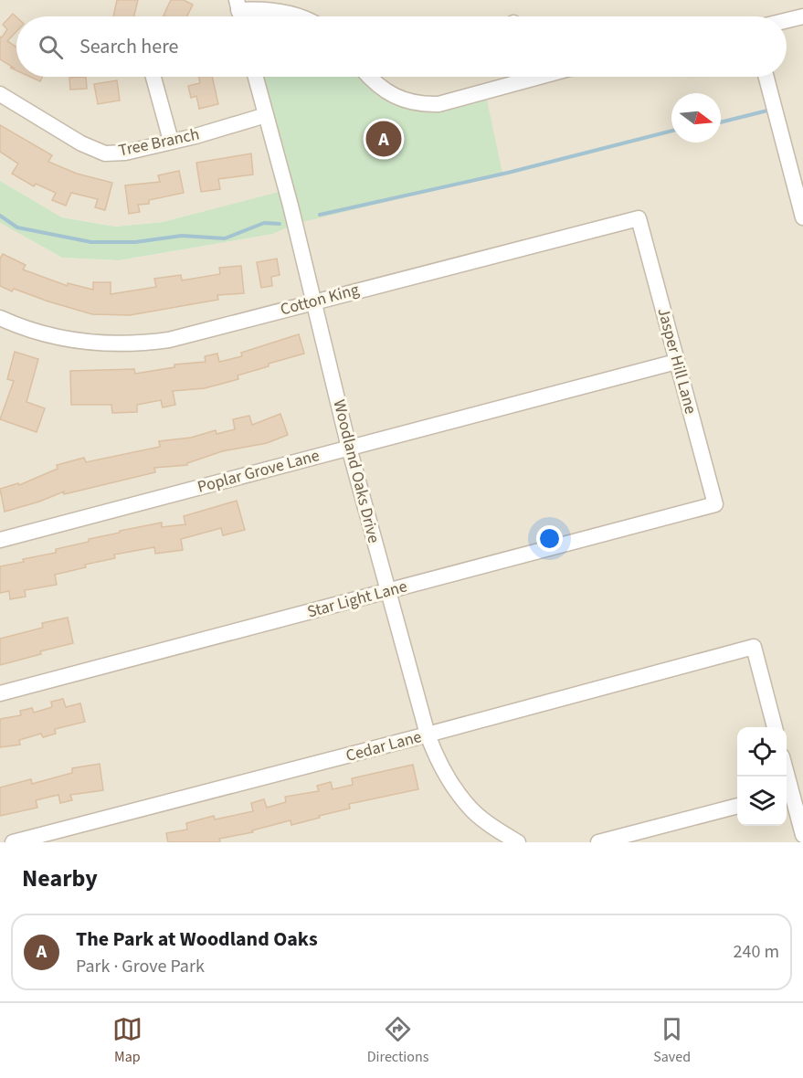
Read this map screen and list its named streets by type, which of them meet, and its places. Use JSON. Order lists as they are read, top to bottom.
{
  "streets": {
    "street": [
      "Tree Branch",
      "Cotton King",
      "Jasper Hill Lane",
      "Poplar Grove Lane",
      "Woodland Oaks Drive",
      "Star Light Lane",
      "Cedar Lane"
    ]
  },
  "crossings": [
    ["Tree Branch", "Woodland Oaks Drive"],
    ["Cotton King", "Jasper Hill Lane"],
    ["Cotton King", "Woodland Oaks Drive"],
    ["Jasper Hill Lane", "Poplar Grove Lane"],
    ["Jasper Hill Lane", "Star Light Lane"],
    ["Poplar Grove Lane", "Woodland Oaks Drive"],
    ["Woodland Oaks Drive", "Star Light Lane"],
    ["Woodland Oaks Drive", "Cedar Lane"]
  ],
  "north": "right",
  "page": {
    "search": "Search here",
    "pins": "A",
    "heading": "Nearby",
    "list": [
      {
        "mark": "A",
        "name": "The Park at Woodland Oaks",
        "note": "Park · Grove Park",
        "value": "240 m"
      }
    ],
    "nav": ["Map", "Directions", "Saved"]
  }
}
